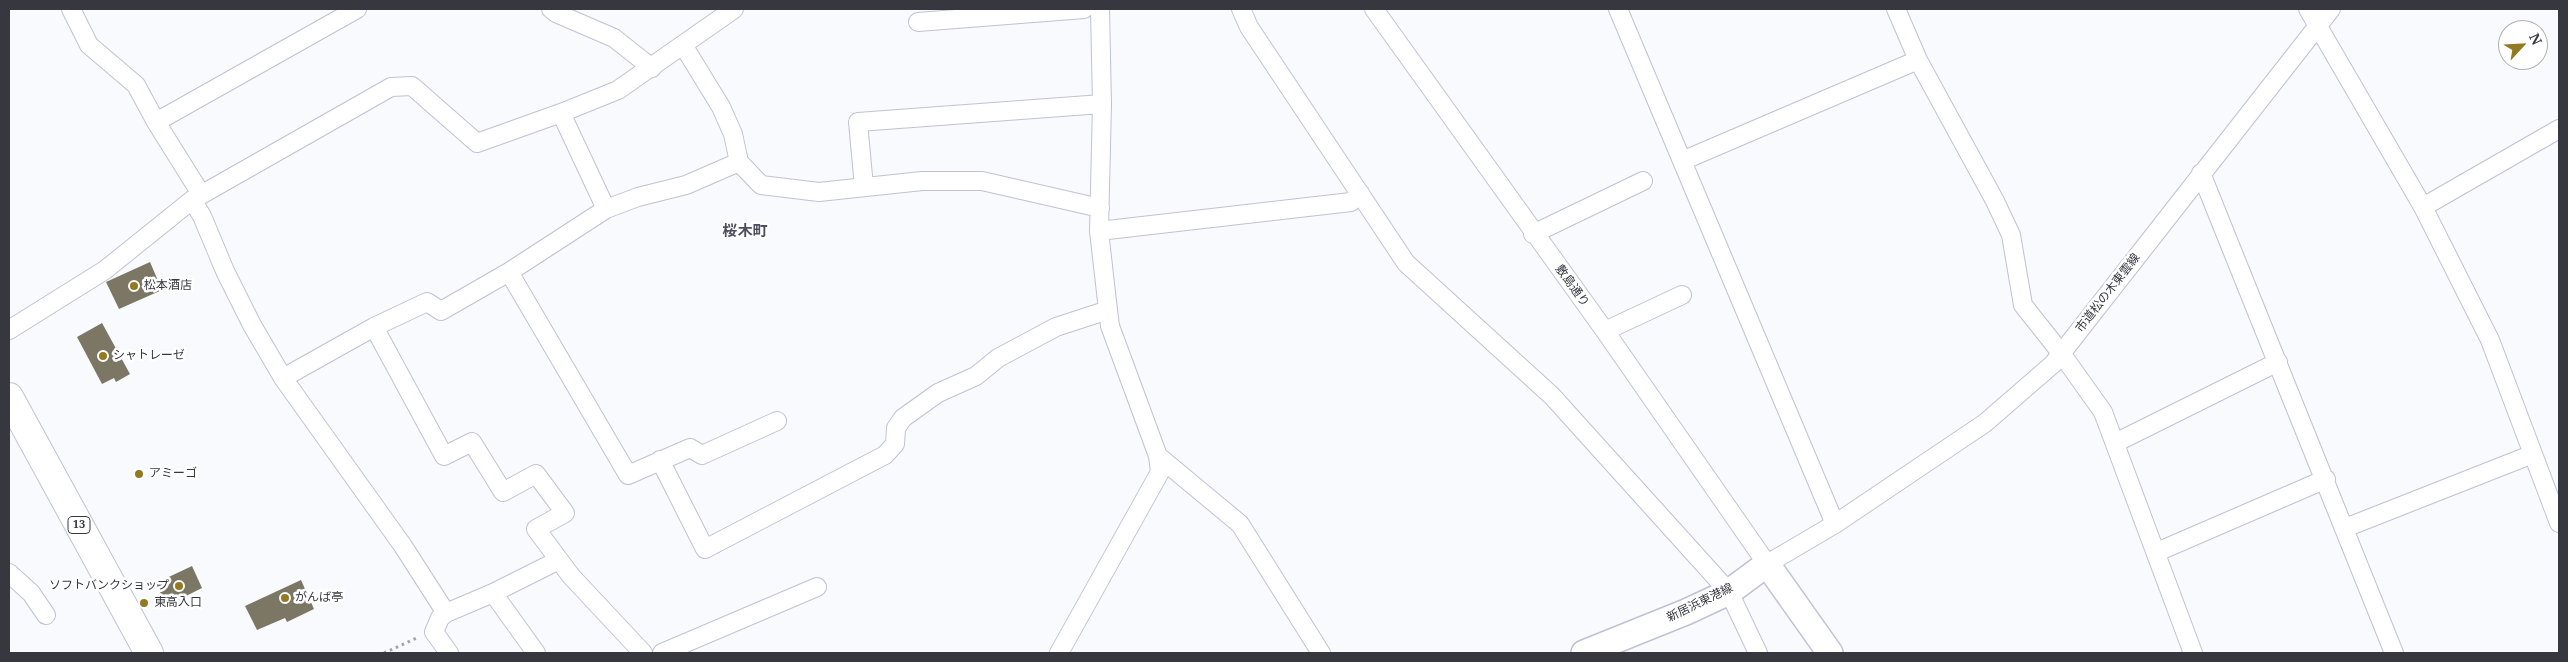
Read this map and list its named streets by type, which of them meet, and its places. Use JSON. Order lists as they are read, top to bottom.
{
  "streets": {
    "main road": ["13", "新居浜東港線"],
    "street": ["敷島通り", "市道松の木東雲線"]
  },
  "crossings": [
    ["敷島通り", "市道松の木東雲線"],
    ["敷島通り", "新居浜東港線"],
    ["市道松の木東雲線", "新居浜東港線"]
  ],
  "districts": ["桜木町"],
  "places": [
    "松本酒店",
    "シャトレーゼ",
    "アミーゴ",
    "ソフトバンクショップ",
    "がんば亭",
    "東高入口"
  ],
  "north": "top right"
}
